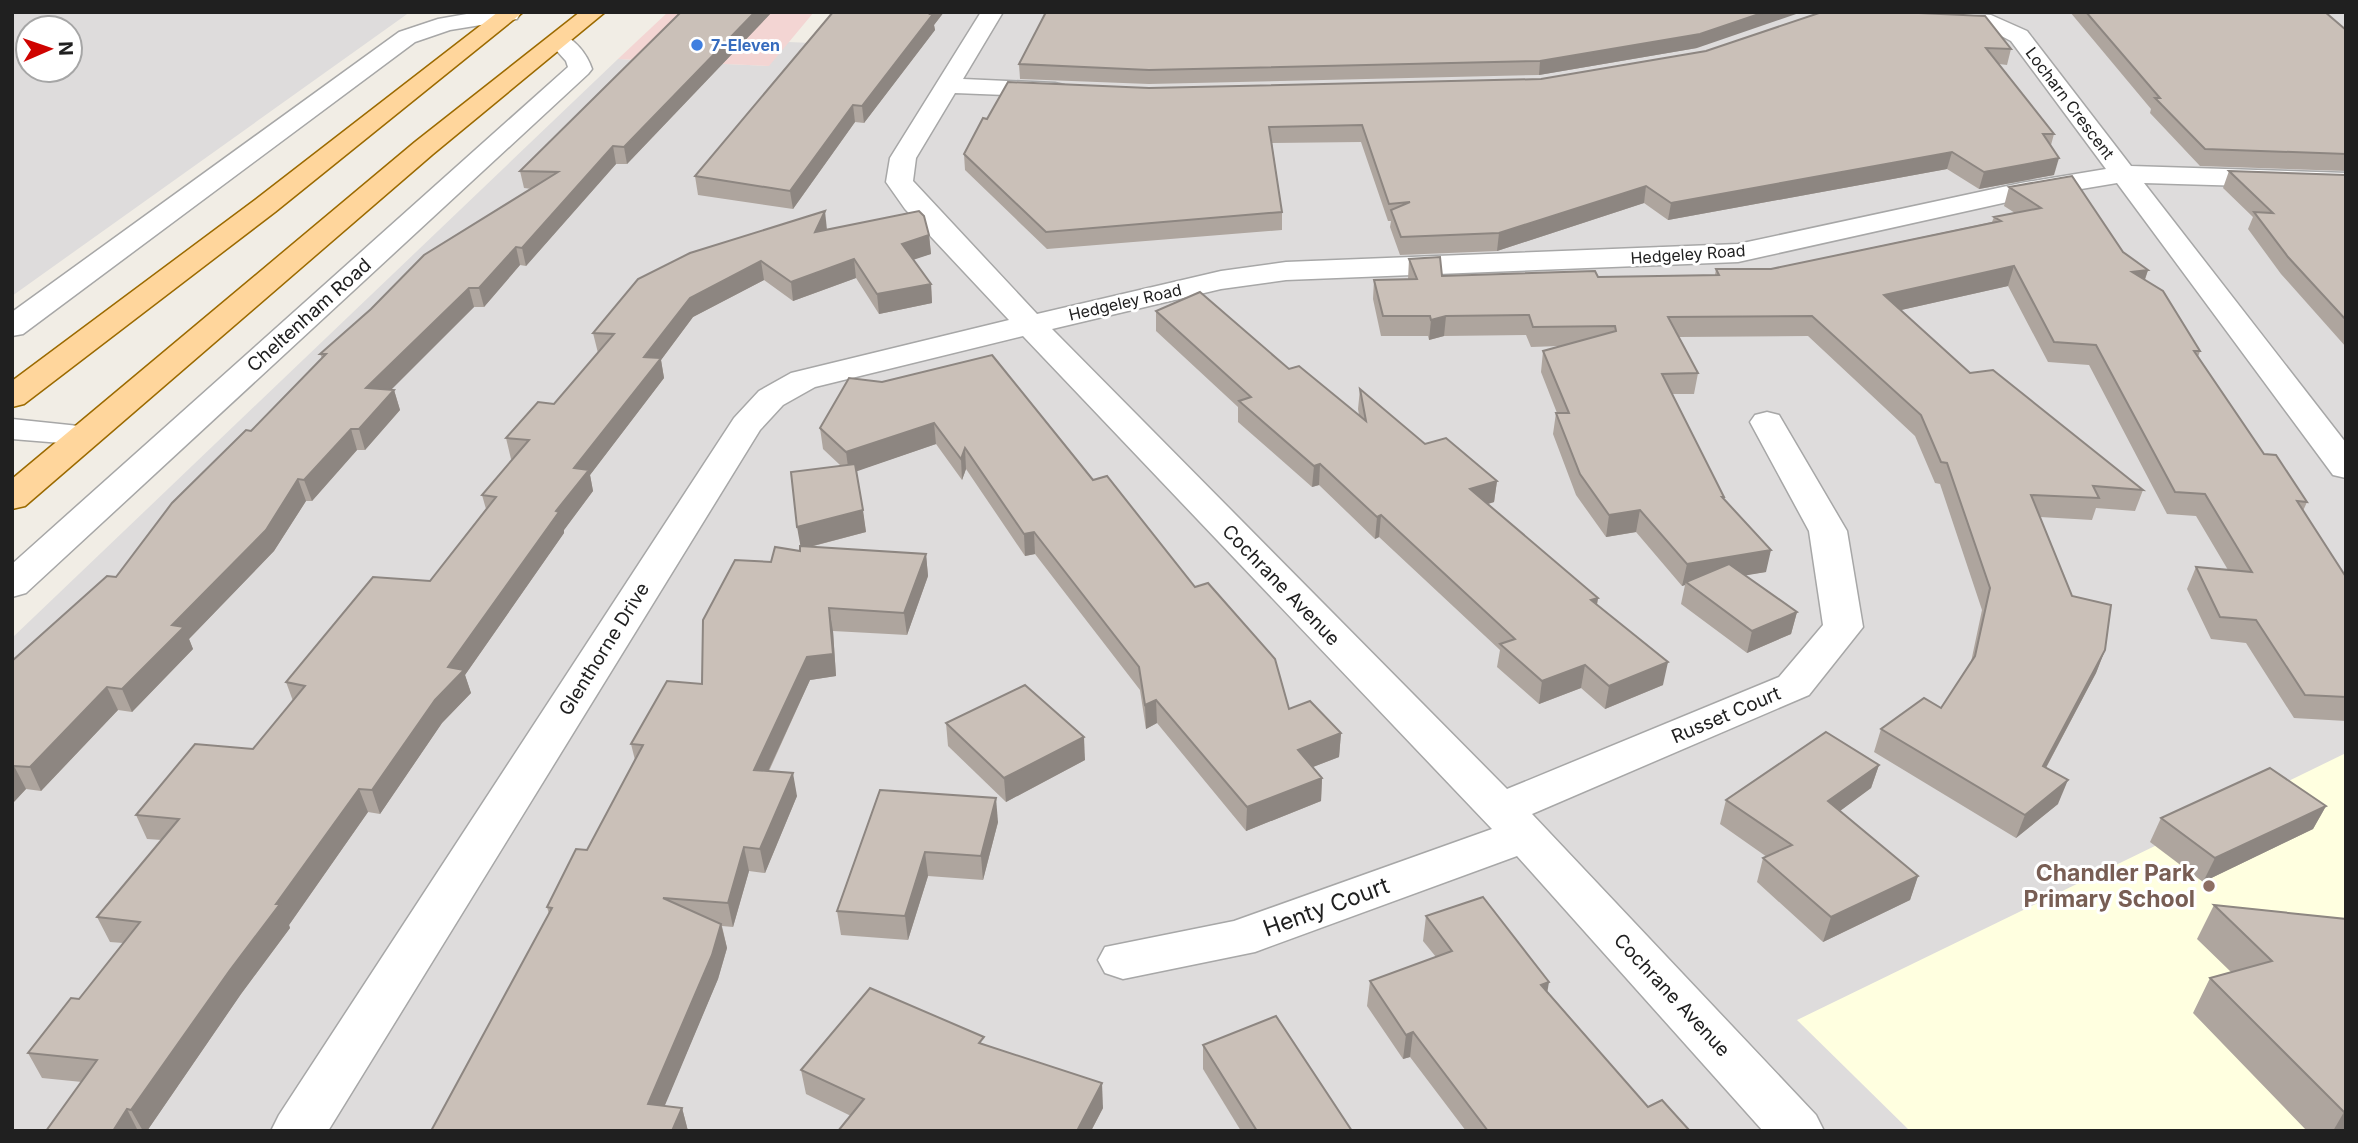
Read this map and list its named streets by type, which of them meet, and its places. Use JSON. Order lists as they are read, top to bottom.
{
  "streets": {
    "street": [
      "Locharn Crescent",
      "Hedgeley Road",
      "Cheltenham Road",
      "Cochrane Avenue",
      "Glenthorne Drive",
      "Russet Court",
      "Henty Court"
    ]
  },
  "crossings": [
    ["Locharn Crescent", "Hedgeley Road"],
    ["Hedgeley Road", "Cochrane Avenue"],
    ["Hedgeley Road", "Glenthorne Drive"],
    ["Cochrane Avenue", "Glenthorne Drive"],
    ["Cochrane Avenue", "Russet Court"],
    ["Cochrane Avenue", "Henty Court"],
    ["Russet Court", "Henty Court"]
  ],
  "places": ["7-Eleven", "Chandler Park Primary School"],
  "north": "right"
}
